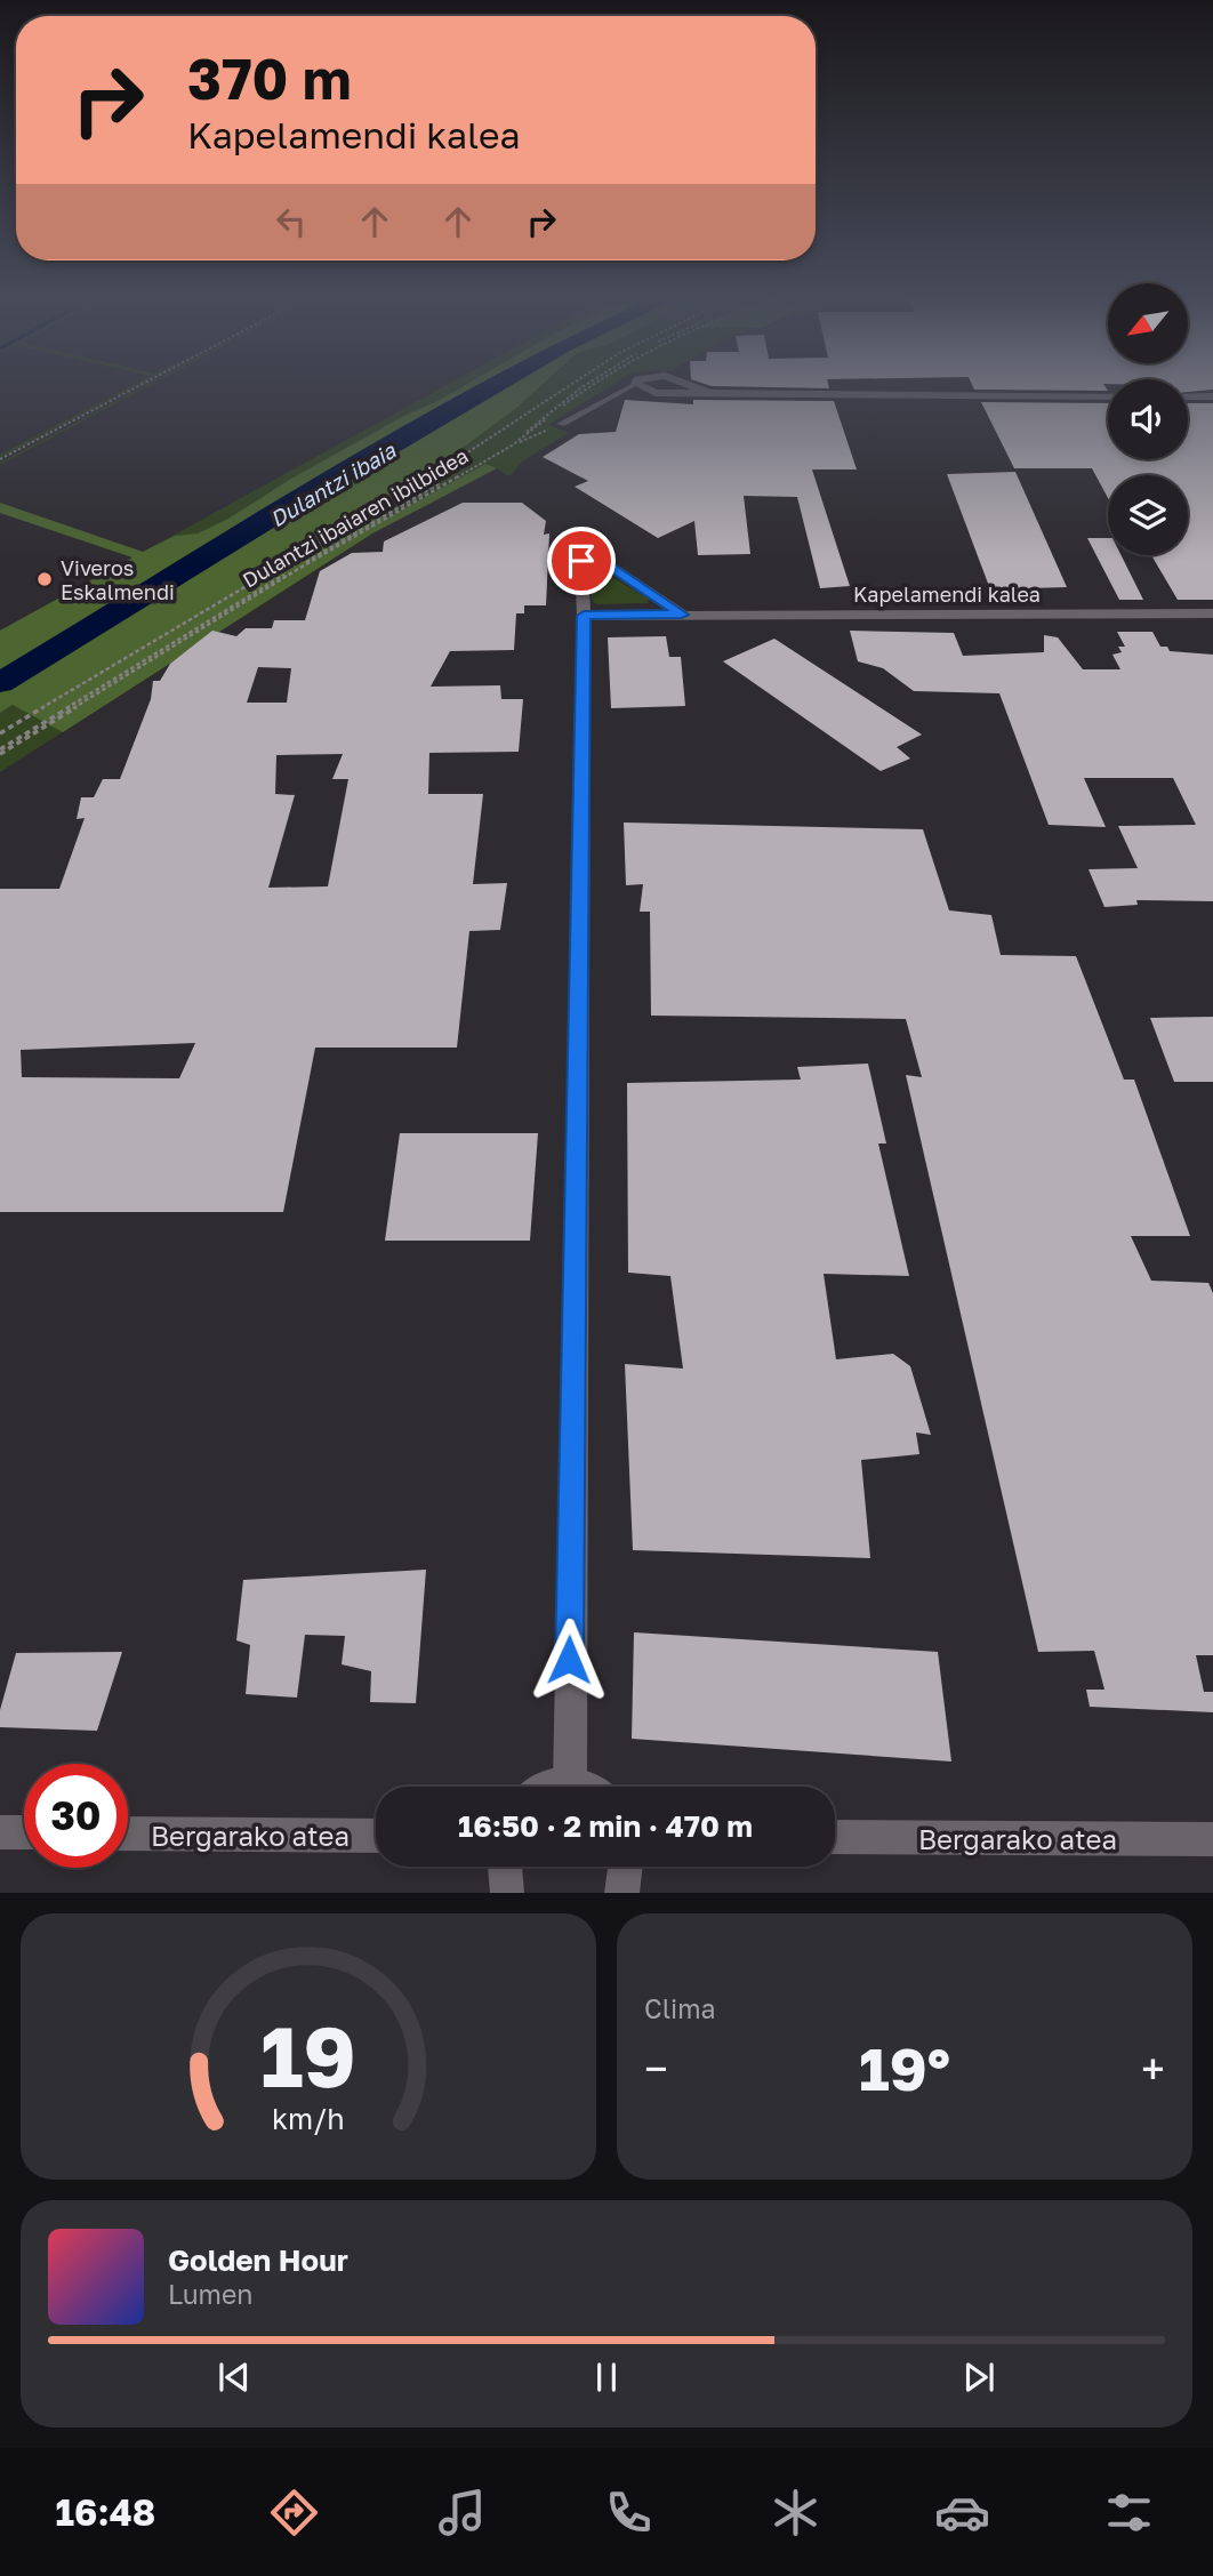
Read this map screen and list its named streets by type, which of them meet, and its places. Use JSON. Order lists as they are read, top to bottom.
{
  "streets": {
    "street": ["Kapelamendi kalea", "Bergarako atea"],
    "path": ["Dulantzi ibaiaren ibilbidea"]
  },
  "water": ["Dulantzi ibaia"],
  "places": ["Viveros Eskalmendi"],
  "north": "bottom left",
  "page": {
    "turn": ["370 m", "Kapelamendi kalea"],
    "limit": "30",
    "trip": "16:50 · 2 min · 470 m",
    "tile": "Clima",
    "heat": ["−", "19°", "+"],
    "song": ["Golden Hour", "Lumen"],
    "tabs": "16:48",
    "gauge": ["19", "km/h"]
  }
}
